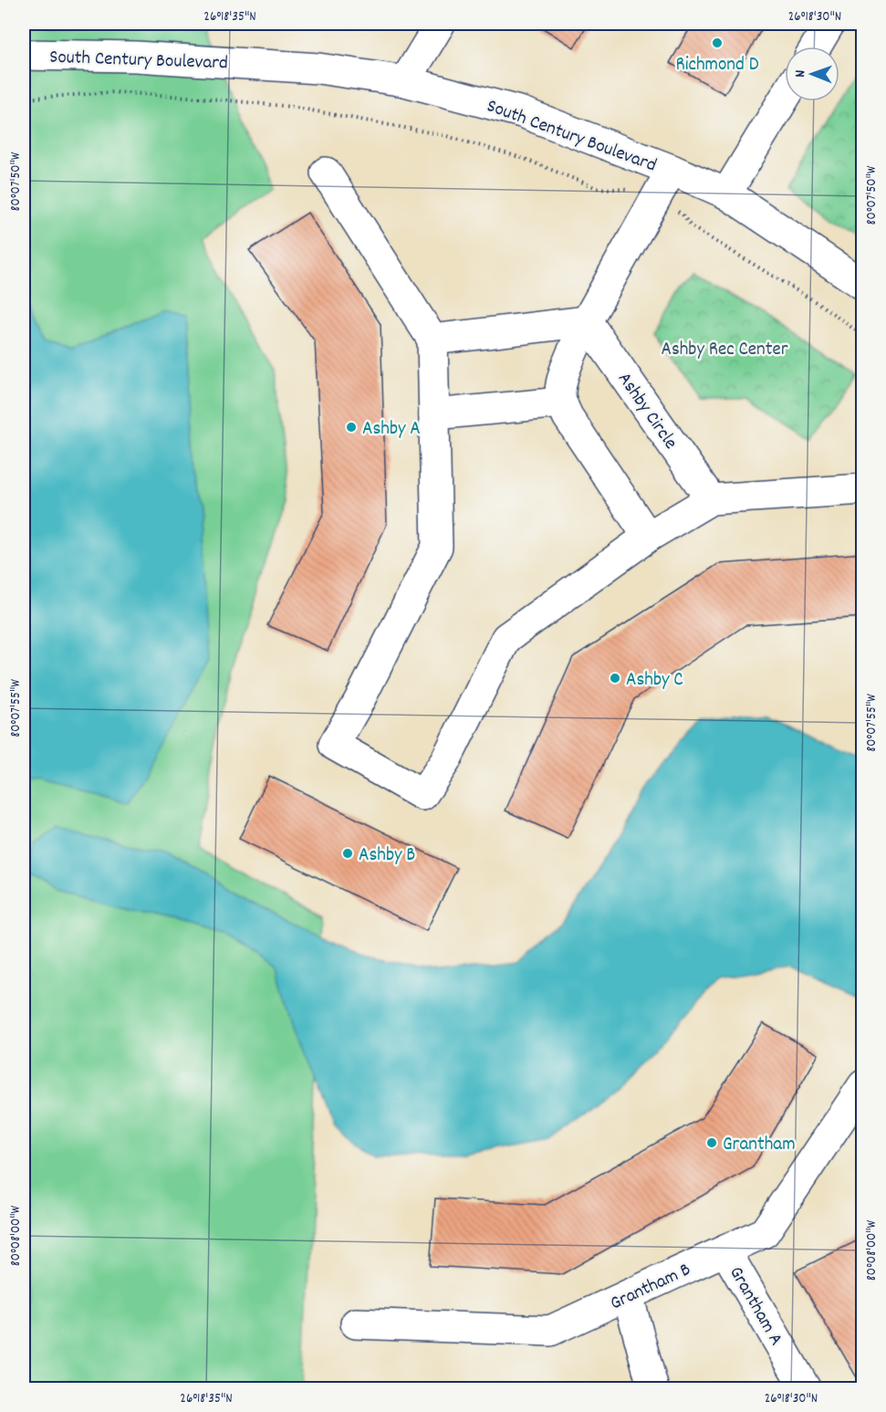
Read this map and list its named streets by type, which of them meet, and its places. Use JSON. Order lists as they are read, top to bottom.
{
  "streets": {
    "street": [
      "South Century Boulevard",
      "Ashby Circle",
      "Grantham B",
      "Grantham A"
    ]
  },
  "crossings": [
    ["Grantham B", "Grantham A"]
  ],
  "parks": ["Ashby Rec Center"],
  "places": [
    "Richmond D",
    "Ashby A",
    "Ashby C",
    "Ashby B",
    "Grantham"
  ],
  "north": "left",
  "coordinates": [
    "26°18'35\"N",
    "26°18'30\"N",
    "80°07'50\"W",
    "80°07'55\"W",
    "80°08'00\"W"
  ]
}
